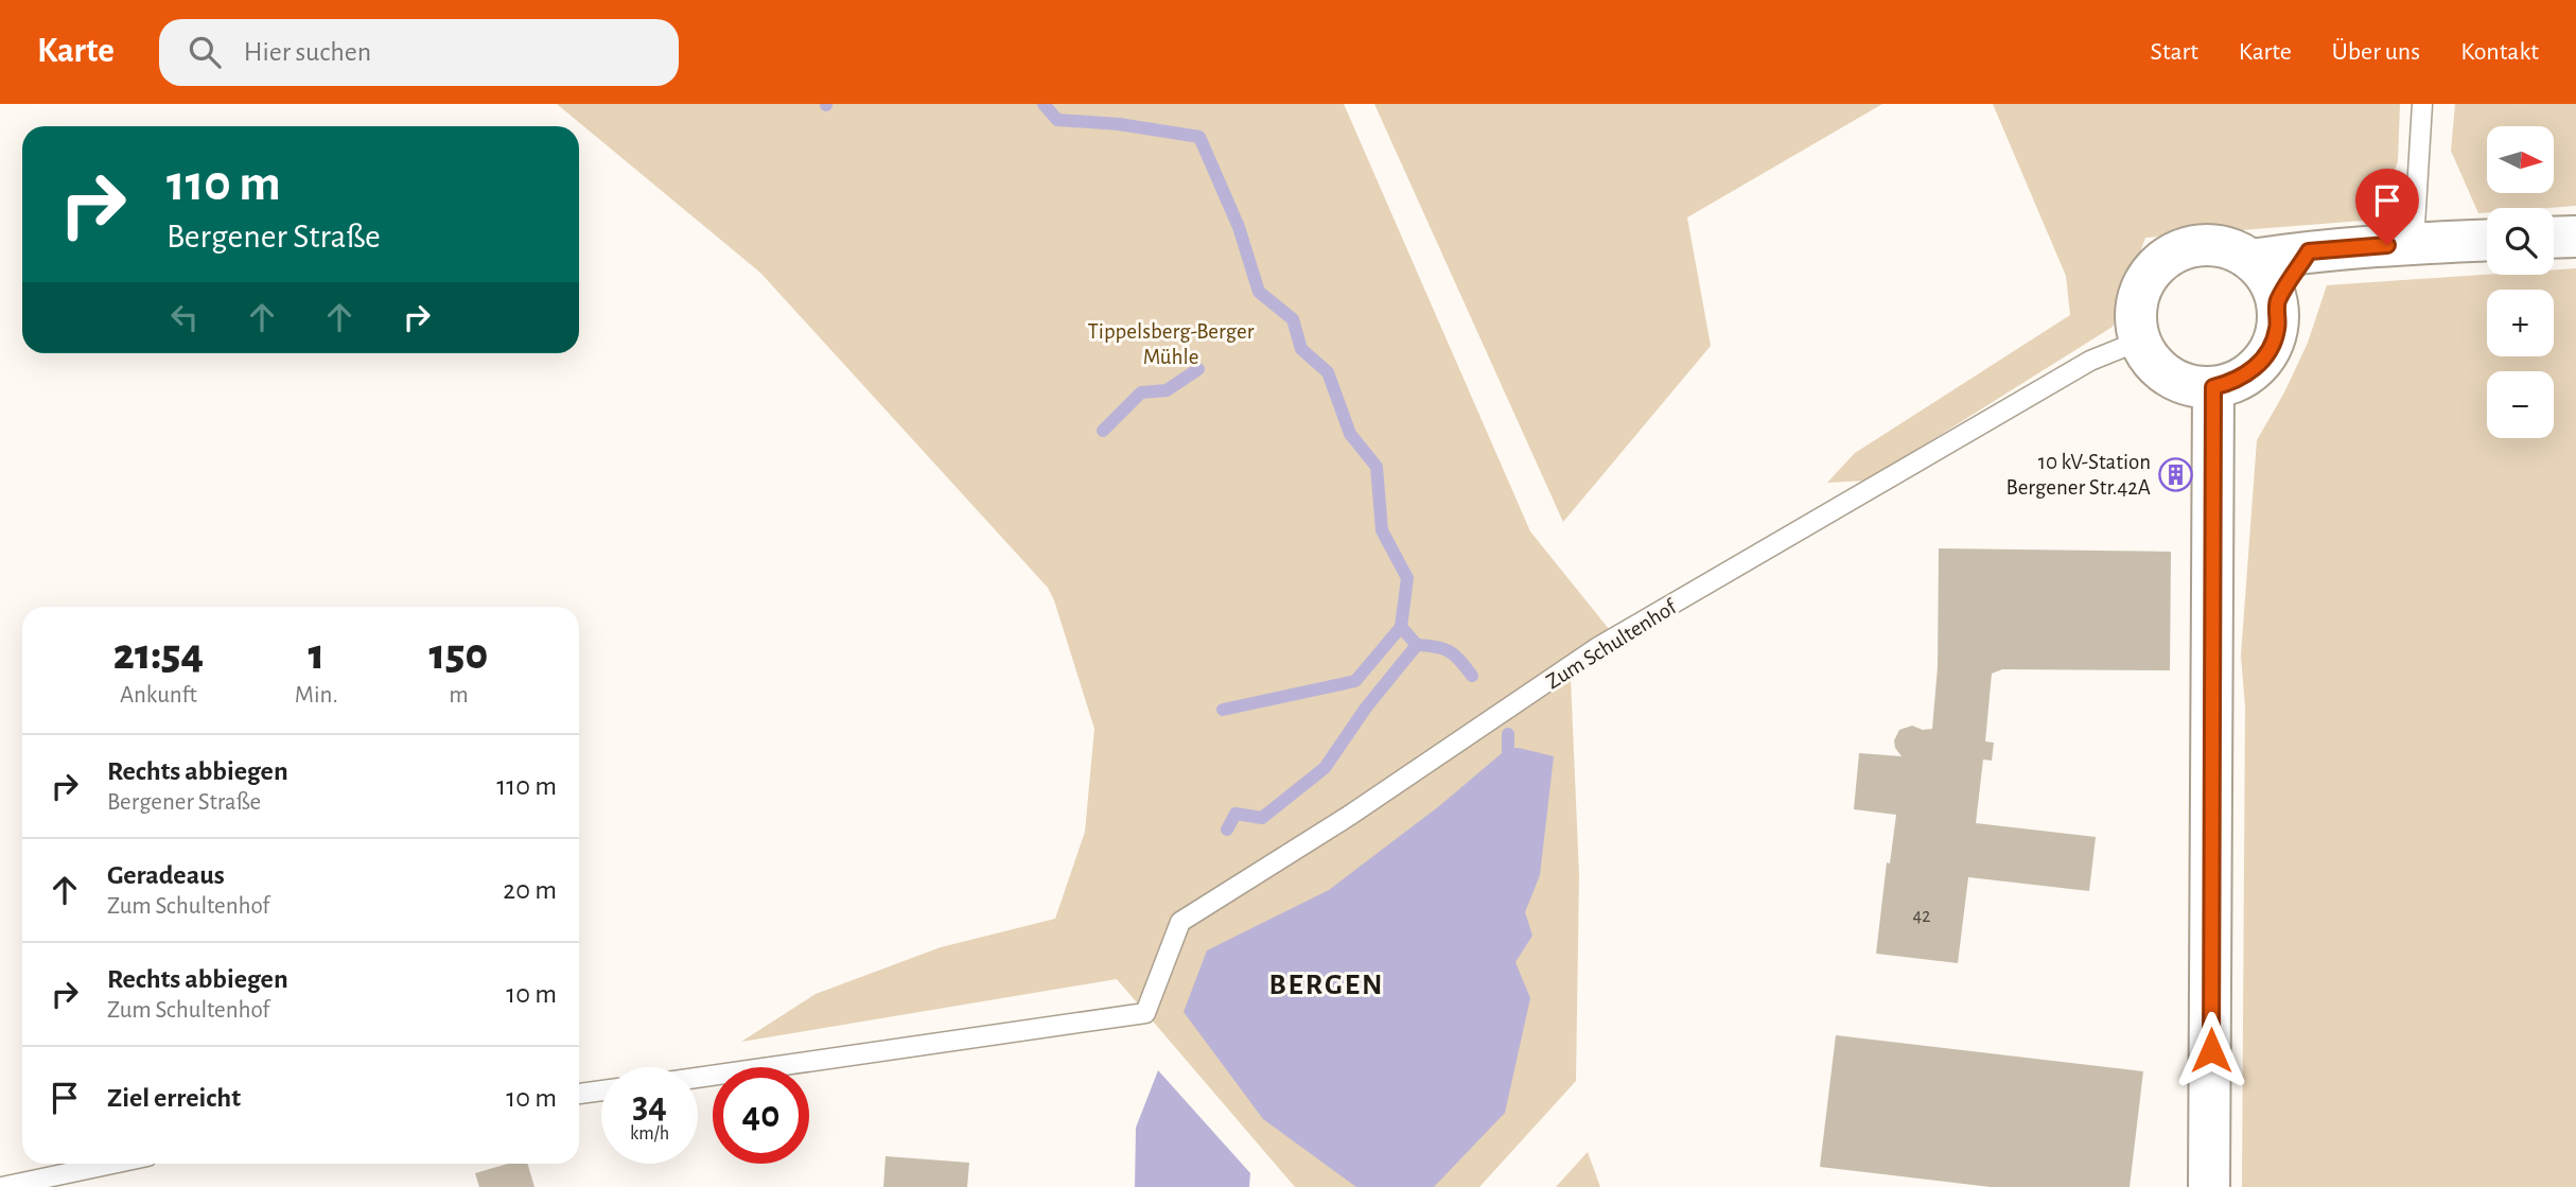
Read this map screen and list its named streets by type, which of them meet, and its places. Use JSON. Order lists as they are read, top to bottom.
{
  "streets": {
    "lane": ["Zum Schultenhof"]
  },
  "districts": ["BERGEN"],
  "parks": ["Tippelsberg-Berger Mühle"],
  "places": {
    "building": ["10 kV-Station Bergener Str.42A"]
  },
  "house_numbers": ["42"],
  "north": "right",
  "page": {
    "header": "Karte",
    "search": "Hier suchen",
    "nav": [
      "Start",
      "Karte",
      "Über uns",
      "Kontakt"
    ],
    "map_buttons": ["+", "−"],
    "turn": ["110 m", "Bergener Straße"],
    "eta": [
      "21:54",
      "Ankunft",
      "1",
      "Min.",
      "150",
      "m"
    ],
    "list": [
      {
        "name": "Rechts abbiegen",
        "note": "Bergener Straße",
        "value": "110 m"
      },
      {
        "name": "Geradeaus",
        "note": "Zum Schultenhof",
        "value": "20 m"
      },
      {
        "name": "Rechts abbiegen",
        "note": "Zum Schultenhof",
        "value": "10 m"
      },
      {
        "name": "Ziel erreicht",
        "value": "10 m"
      }
    ],
    "speed": "34 km/h",
    "limit": "40"
  }
}
